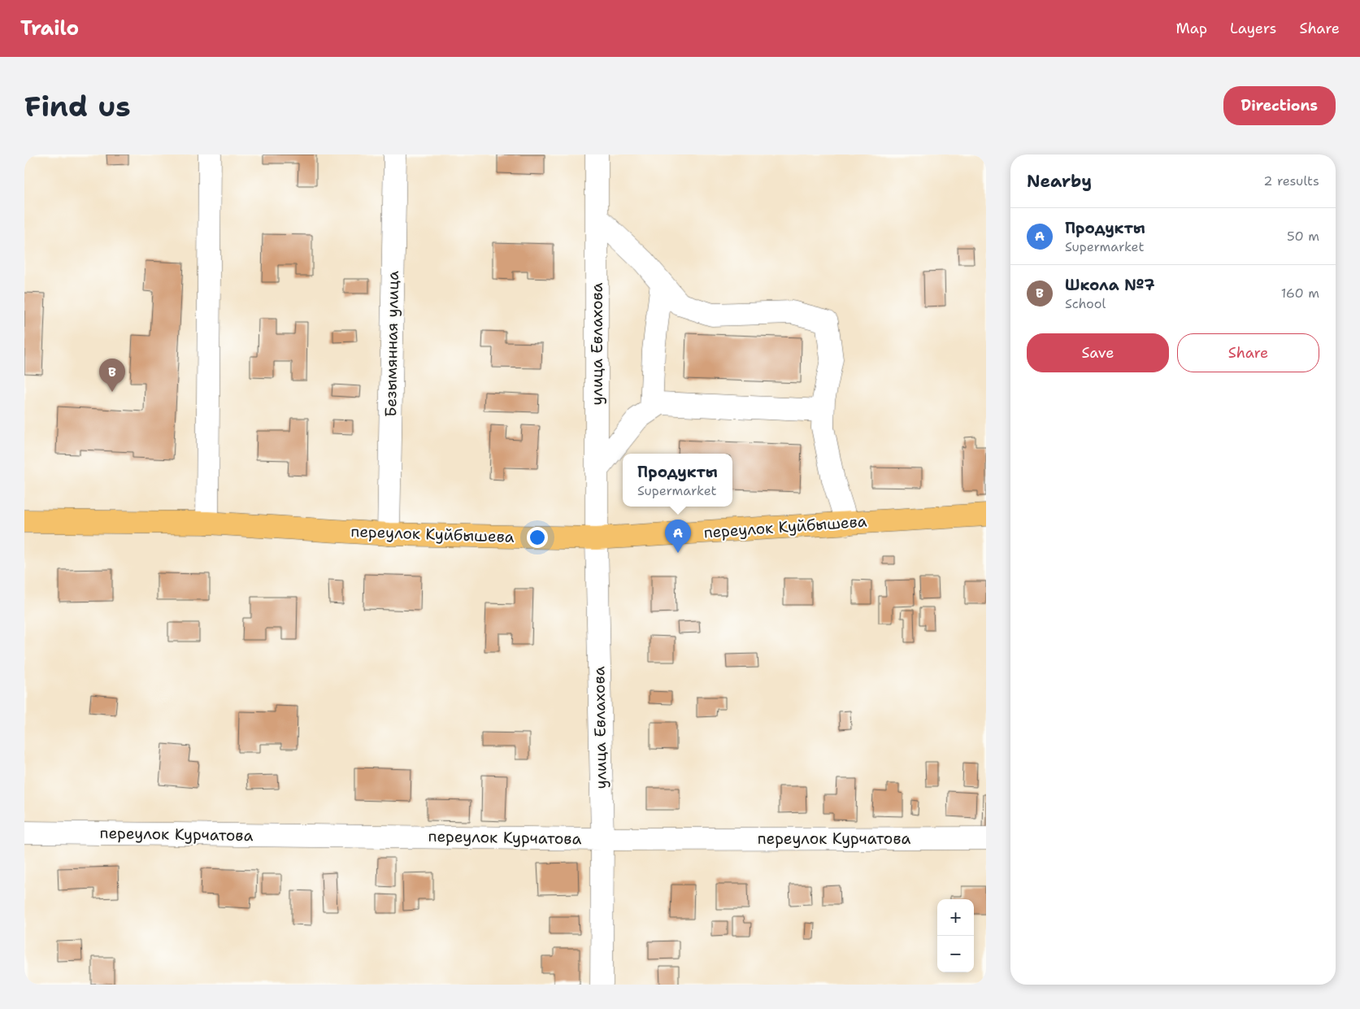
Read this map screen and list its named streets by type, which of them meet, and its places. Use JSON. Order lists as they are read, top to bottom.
{
  "streets": {
    "main road": ["переулок Куйбышева"],
    "street": ["Безымянная улица", "улица Евлахова", "переулок Курчатова"]
  },
  "crossings": [
    ["Безымянная улица", "переулок Куйбышева"],
    ["улица Евлахова", "переулок Куйбышева"],
    ["улица Евлахова", "переулок Курчатова"]
  ],
  "page": {
    "header": "Trailo",
    "nav": ["Map", "Layers", "Share"],
    "buttons": [
      "Directions",
      ["Save", "Share"]
    ],
    "title": "Find us",
    "heading": ["Nearby", "2 results"],
    "list": [
      {
        "mark": "A",
        "name": "Продукты",
        "note": "Supermarket",
        "value": "50 m"
      },
      {
        "mark": "B",
        "name": "Школа №7",
        "note": "School",
        "value": "160 m"
      }
    ],
    "pins": ["B", "A"],
    "popup": ["Продукты", "Supermarket"],
    "map_buttons": ["+", "−"]
  }
}
